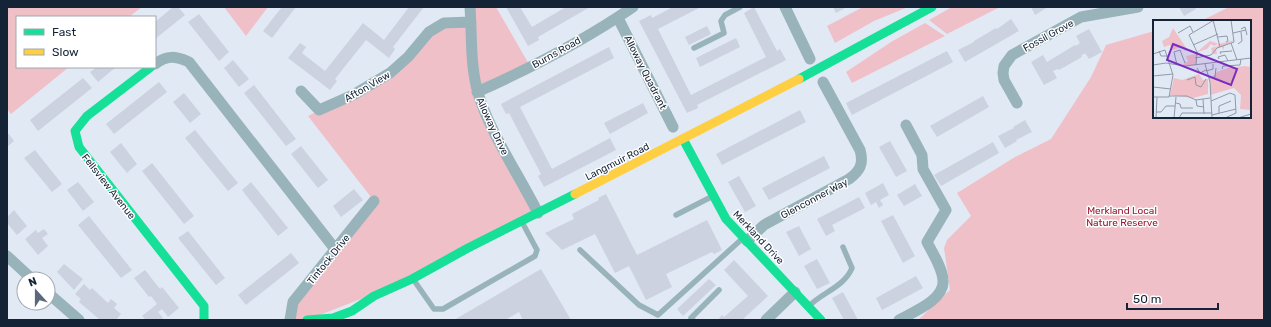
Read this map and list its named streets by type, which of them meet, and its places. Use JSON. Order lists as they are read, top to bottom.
{
  "streets": {
    "street": [
      "Fossil Grove",
      "Burns Road",
      "Alloway Quadrant",
      "Afton View",
      "Alloway Drive",
      "Langmuir Road",
      "Fellsview Avenue",
      "Glenconner Way",
      "Merkland Drive",
      "Tintock Drive"
    ]
  },
  "crossings": [
    ["Burns Road", "Alloway Quadrant"],
    ["Burns Road", "Alloway Drive"],
    ["Afton View", "Alloway Drive"],
    ["Alloway Drive", "Langmuir Road"],
    ["Langmuir Road", "Merkland Drive"],
    ["Glenconner Way", "Merkland Drive"]
  ],
  "parks": ["Merkland Local Nature Reserve"],
  "legend": ["Fast", "Slow"],
  "scale_bar": "50 m",
  "north": "top"
}
